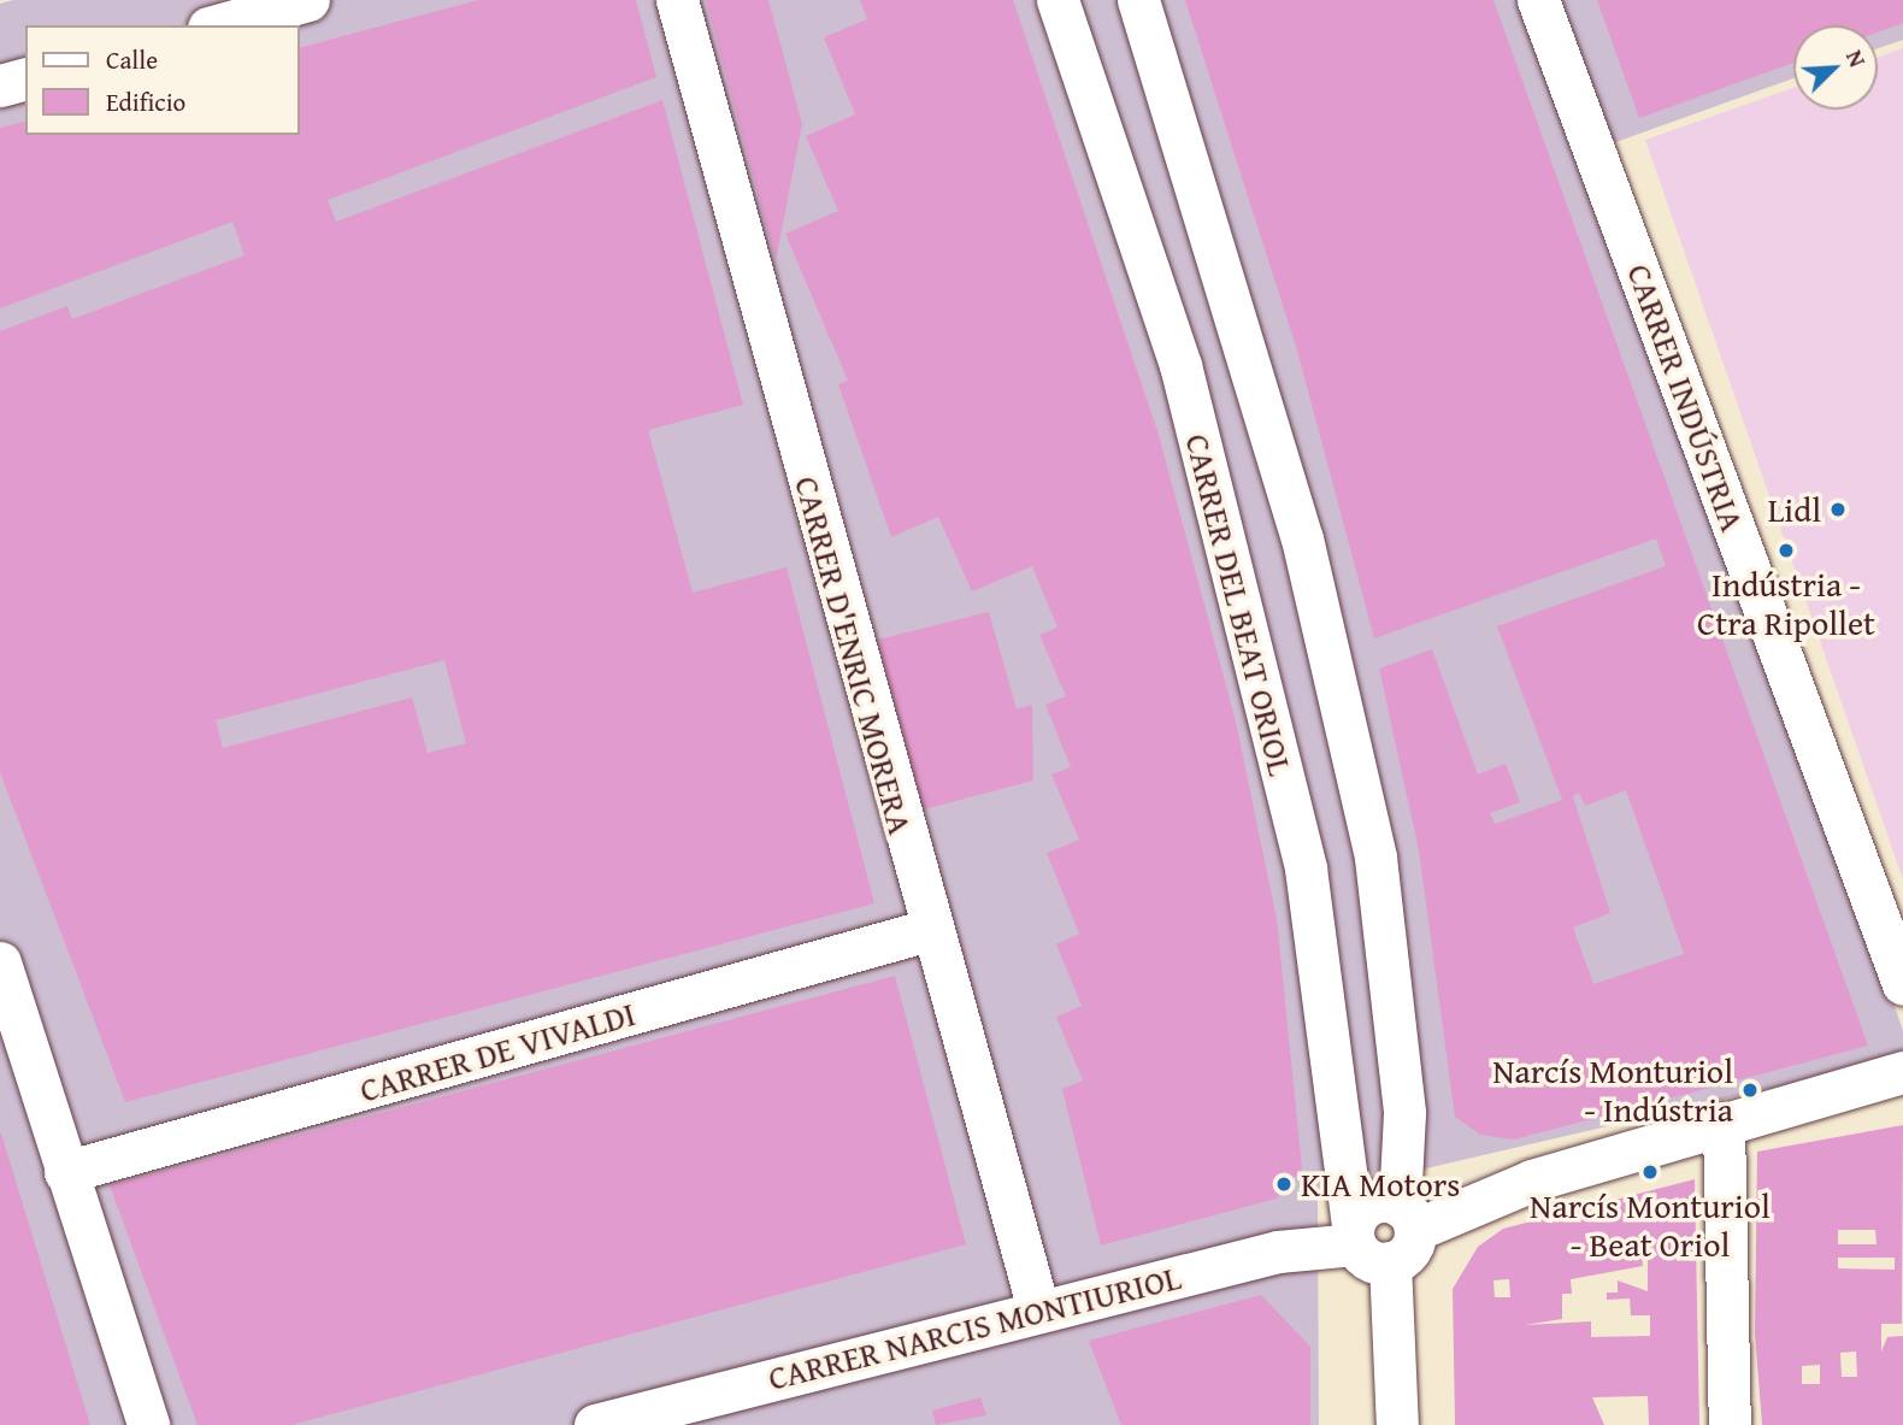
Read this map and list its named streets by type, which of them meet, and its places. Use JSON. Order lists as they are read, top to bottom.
{
  "streets": {
    "street": [
      "CARRER INDÚSTRIA",
      "CARRER DEL BEAT ORIOL",
      "CARRER D'ENRIC MORERA",
      "CARRER DE VIVALDI",
      "CARRER NARCIS MONTIURIOL"
    ]
  },
  "crossings": [
    ["CARRER DEL BEAT ORIOL", "CARRER NARCIS MONTIURIOL"],
    ["CARRER D'ENRIC MORERA", "CARRER DE VIVALDI"],
    ["CARRER D'ENRIC MORERA", "CARRER NARCIS MONTIURIOL"]
  ],
  "places": [
    "Lidl",
    "Indústria - Ctra Ripollet",
    "Narcís Monturiol - Indústria",
    "Narcís Monturiol - Beat Oriol",
    "KIA Motors"
  ],
  "legend": ["Calle", "Edificio"],
  "north": "top right"
}
